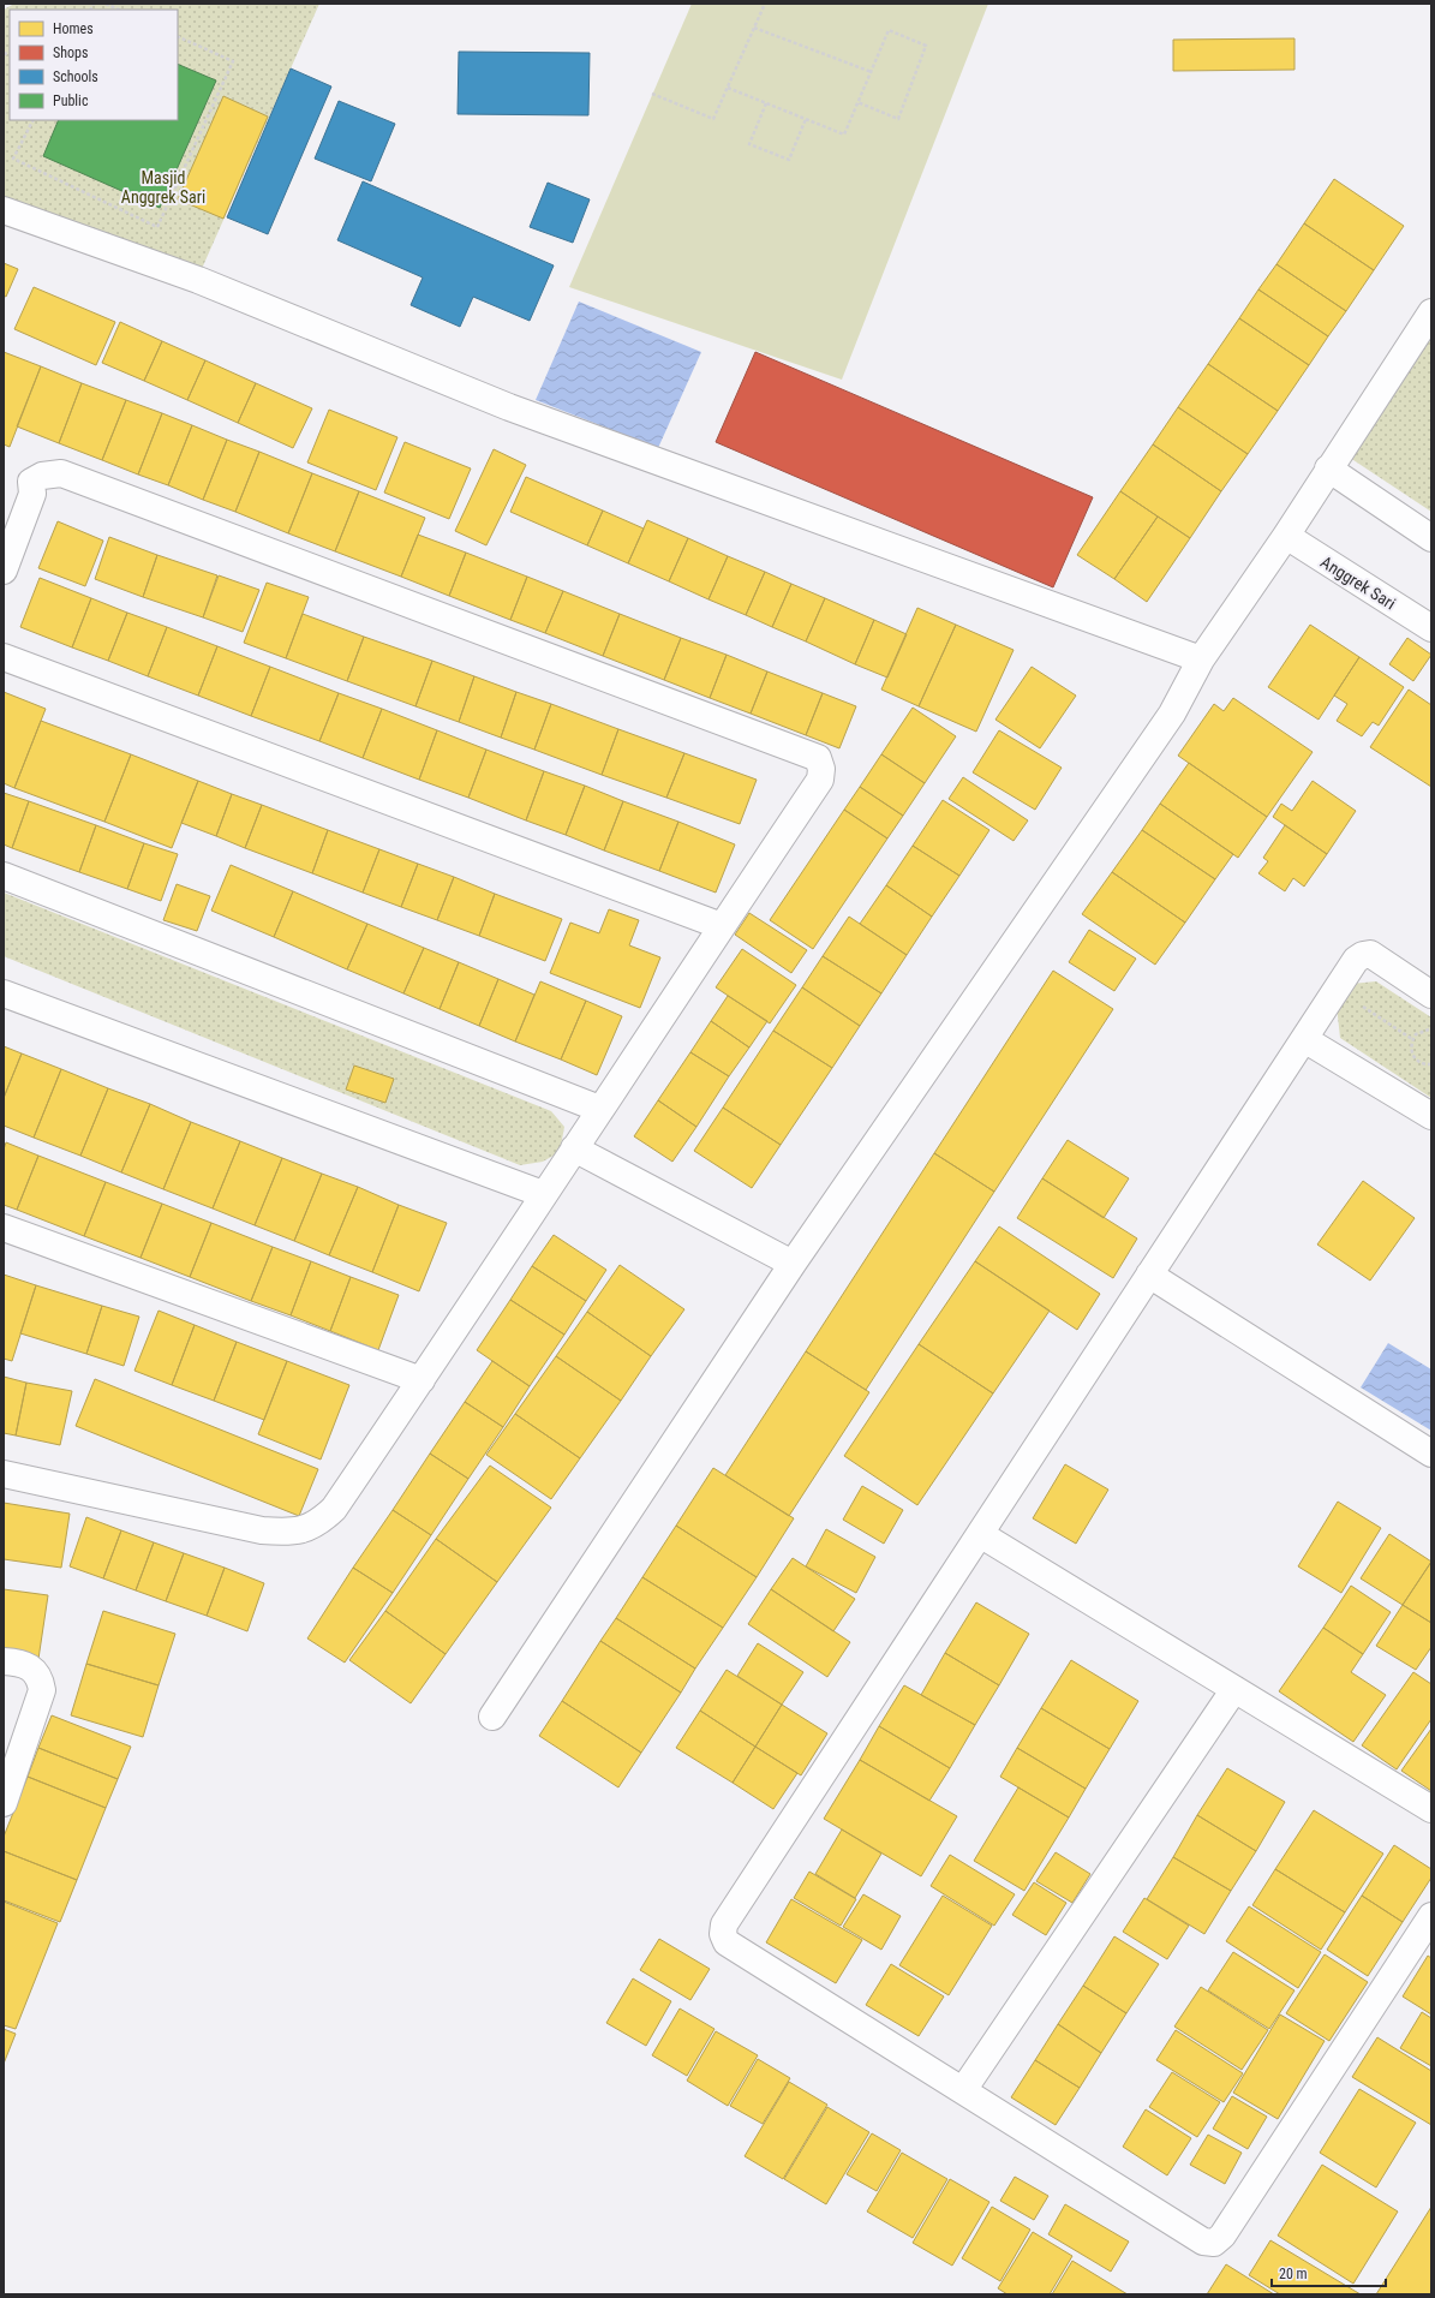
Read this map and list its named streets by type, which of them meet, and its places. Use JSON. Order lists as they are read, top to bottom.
{
  "streets": {
    "street": ["Anggrek Sari"]
  },
  "parks": ["Masjid Anggrek Sari"],
  "legend": [
    "Homes",
    "Shops",
    "Schools",
    "Public"
  ],
  "scale_bar": "20 m"
}
